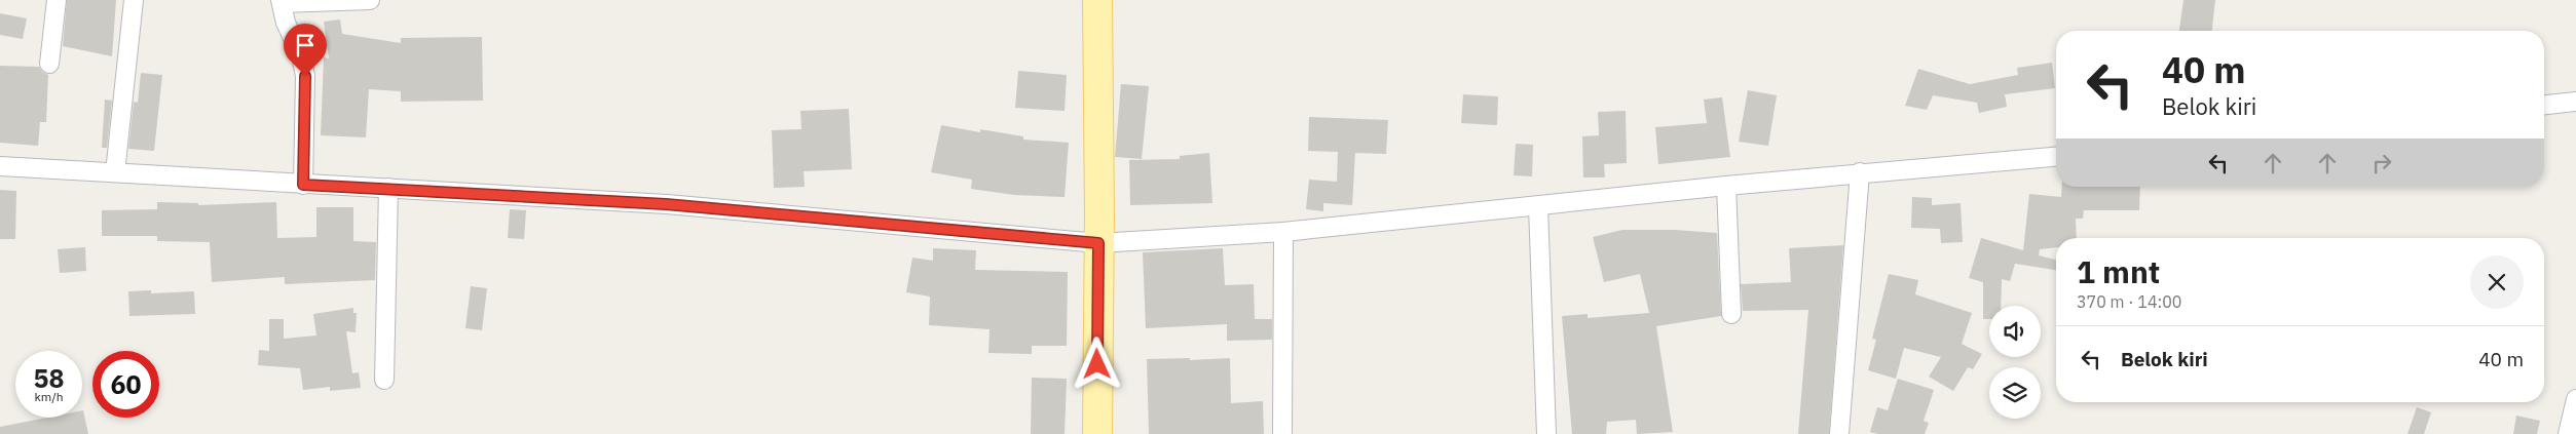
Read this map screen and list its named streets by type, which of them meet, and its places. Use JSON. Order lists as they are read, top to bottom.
{
  "page": {
    "turn": ["40 m", "Belok kiri"],
    "heading": ["1 mnt", "370 m · 14:00"],
    "list": [
      {
        "name": "Belok kiri",
        "value": "40 m"
      }
    ],
    "speed": "58 km/h",
    "limit": "60"
  }
}
